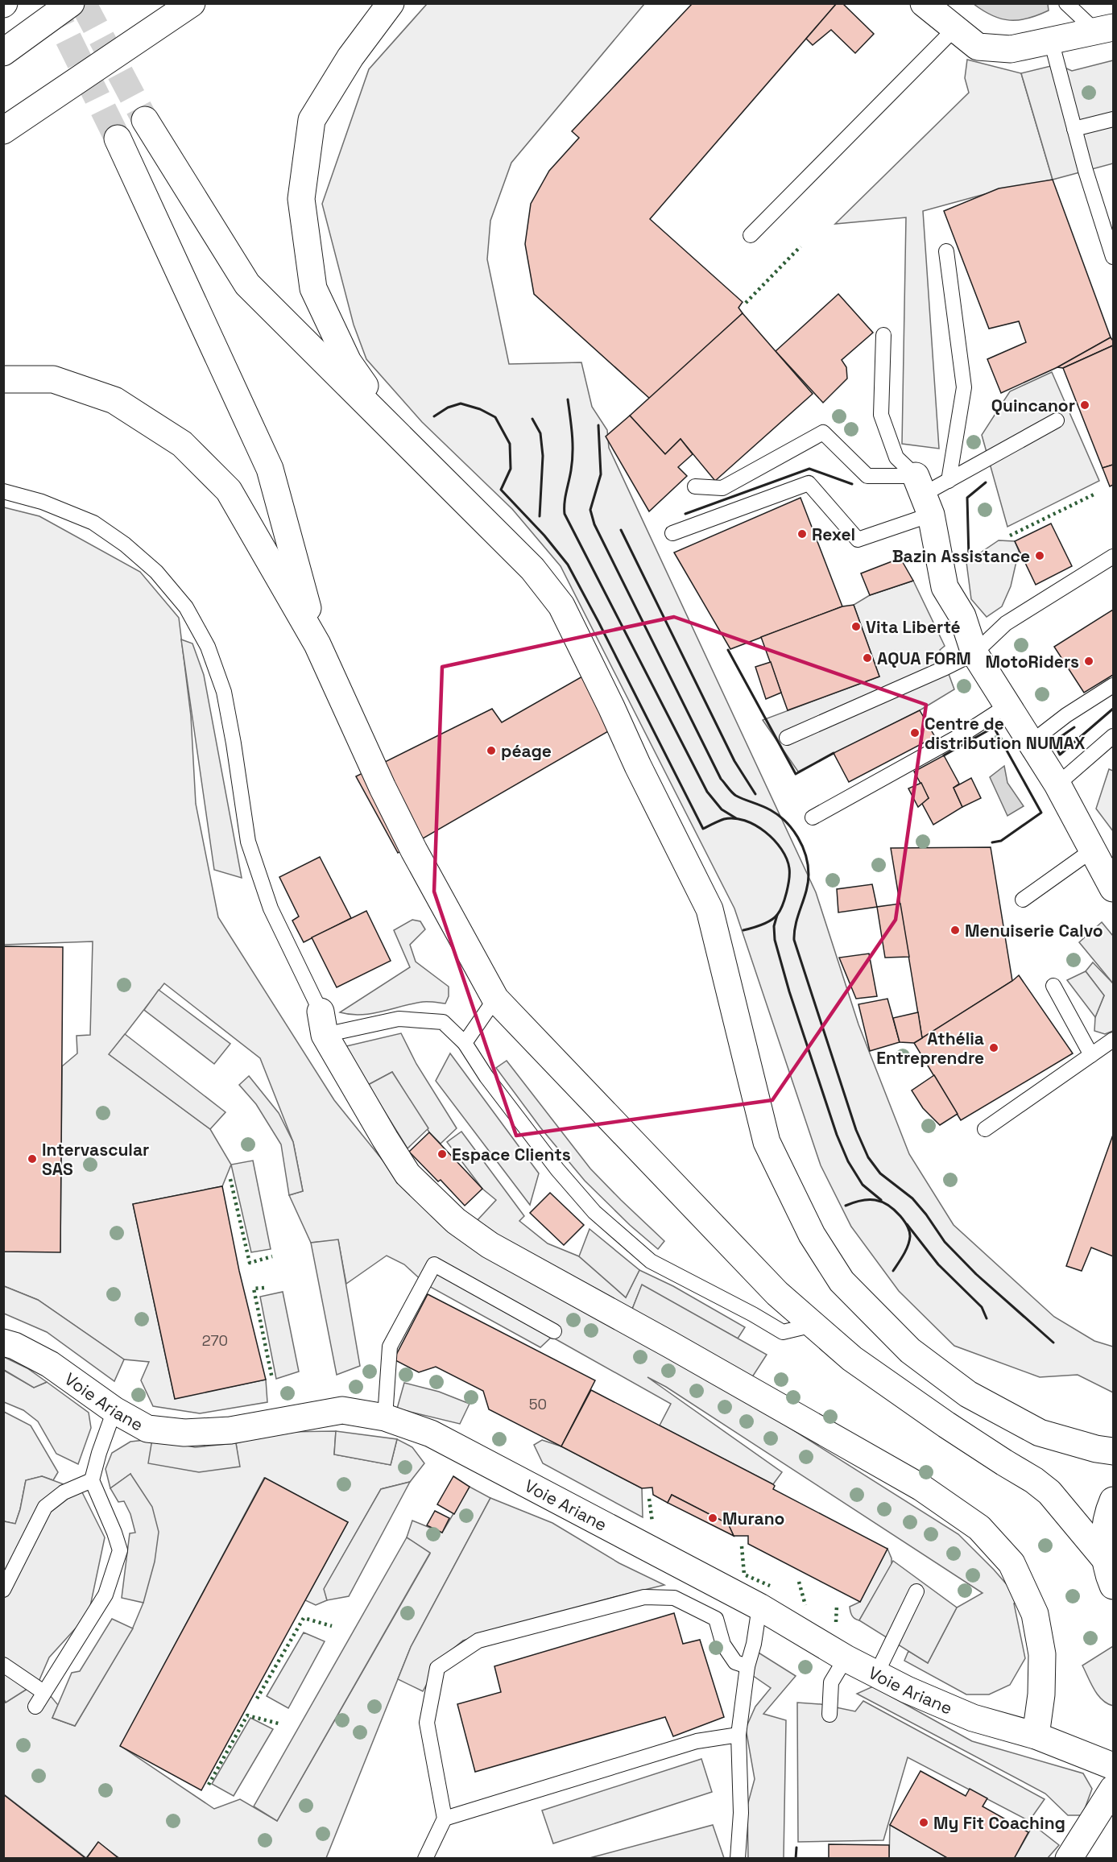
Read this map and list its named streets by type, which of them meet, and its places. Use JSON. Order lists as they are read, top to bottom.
{
  "streets": {
    "main road": ["Voie Ariane"]
  },
  "places": [
    "Quincanor",
    "Rexel",
    "Bazin Assistance",
    "Vita Liberté",
    "AQUA FORM",
    "MotoRiders",
    "Centre de distribution NUMAX",
    "péage",
    "Menuiserie Calvo",
    "Athélia Entreprendre",
    "Espace Clients",
    "Intervascular SAS",
    "Murano",
    "My Fit Coaching"
  ],
  "house_numbers": ["270", "50"]
}
